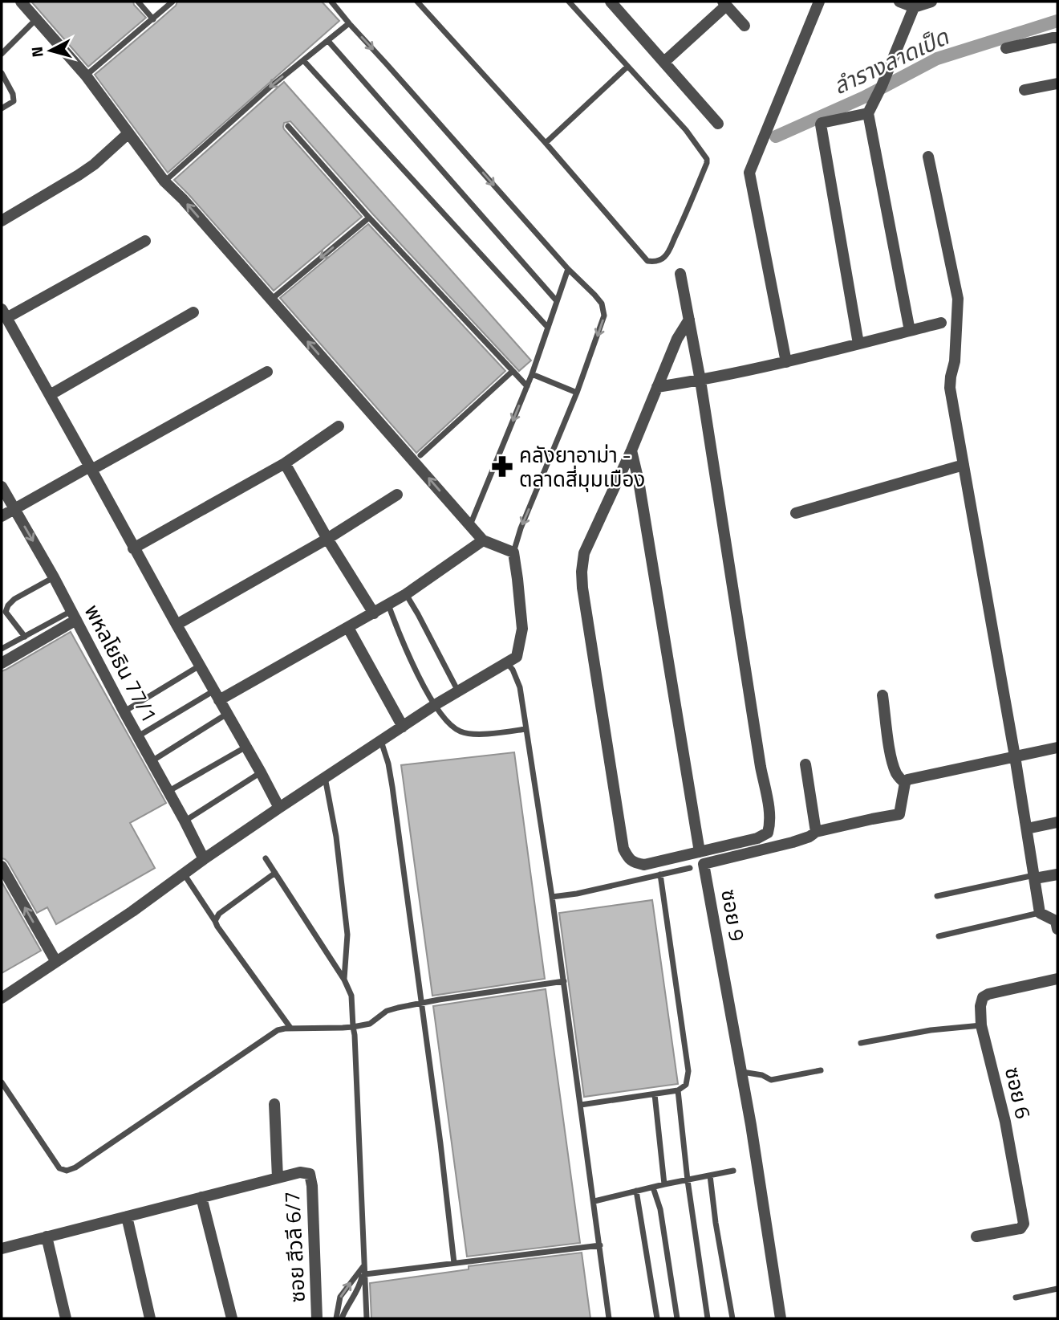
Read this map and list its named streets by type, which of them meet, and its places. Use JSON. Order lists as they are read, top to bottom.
{
  "streets": {
    "street": [
      "พหลโยธิน 77/1",
      "ซอย 9",
      "ซอย 6",
      "ซอย สีวลี 6/7"
    ]
  },
  "water": ["ลำรางลาดเป็ด"],
  "places": {
    "pharmacy": ["คลังยาอาม่า - ตลาดสี่มุมเมือง"]
  },
  "north": "left"
}
